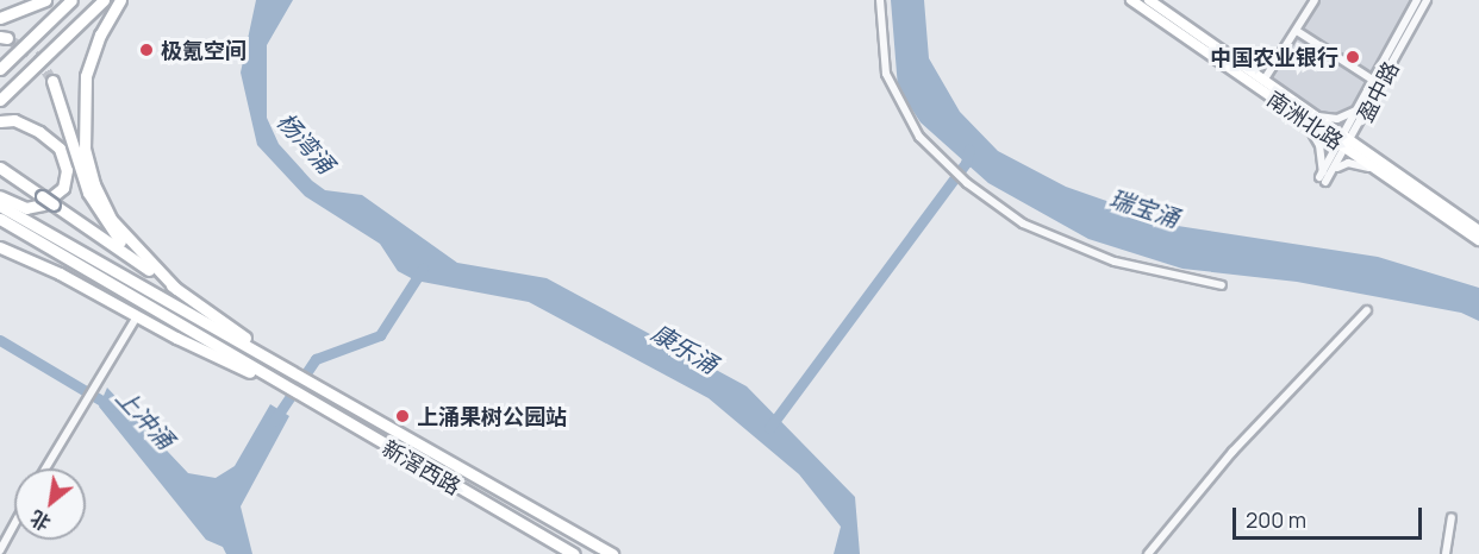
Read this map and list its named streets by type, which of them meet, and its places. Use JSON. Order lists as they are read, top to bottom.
{
  "streets": {
    "highway": ["新滘西路"],
    "main road": ["南洲北路"],
    "street": ["盈中路"]
  },
  "crossings": [
    ["盈中路", "南洲北路"]
  ],
  "water": [
    "杨湾涌",
    "瑞宝涌",
    "康乐涌",
    "上冲涌"
  ],
  "places": ["极氪空间", "中国农业银行", "上涌果树公园站"],
  "scale_bar": "200 m",
  "north": "bottom left"
}
